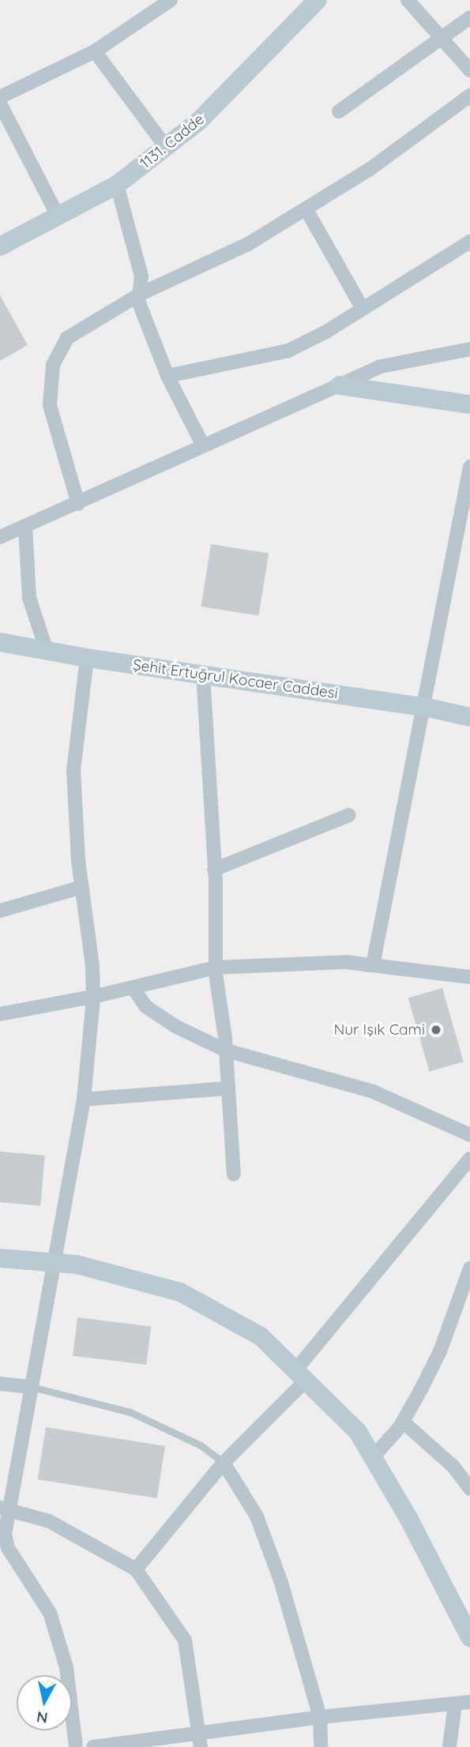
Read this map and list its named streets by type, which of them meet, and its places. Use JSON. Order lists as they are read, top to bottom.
{
  "streets": {
    "street": ["1131. Cadde", "Şehit Ertuğrul Kocaer Caddesi"]
  },
  "places": ["Nur Işık Cami"],
  "north": "bottom"
}
